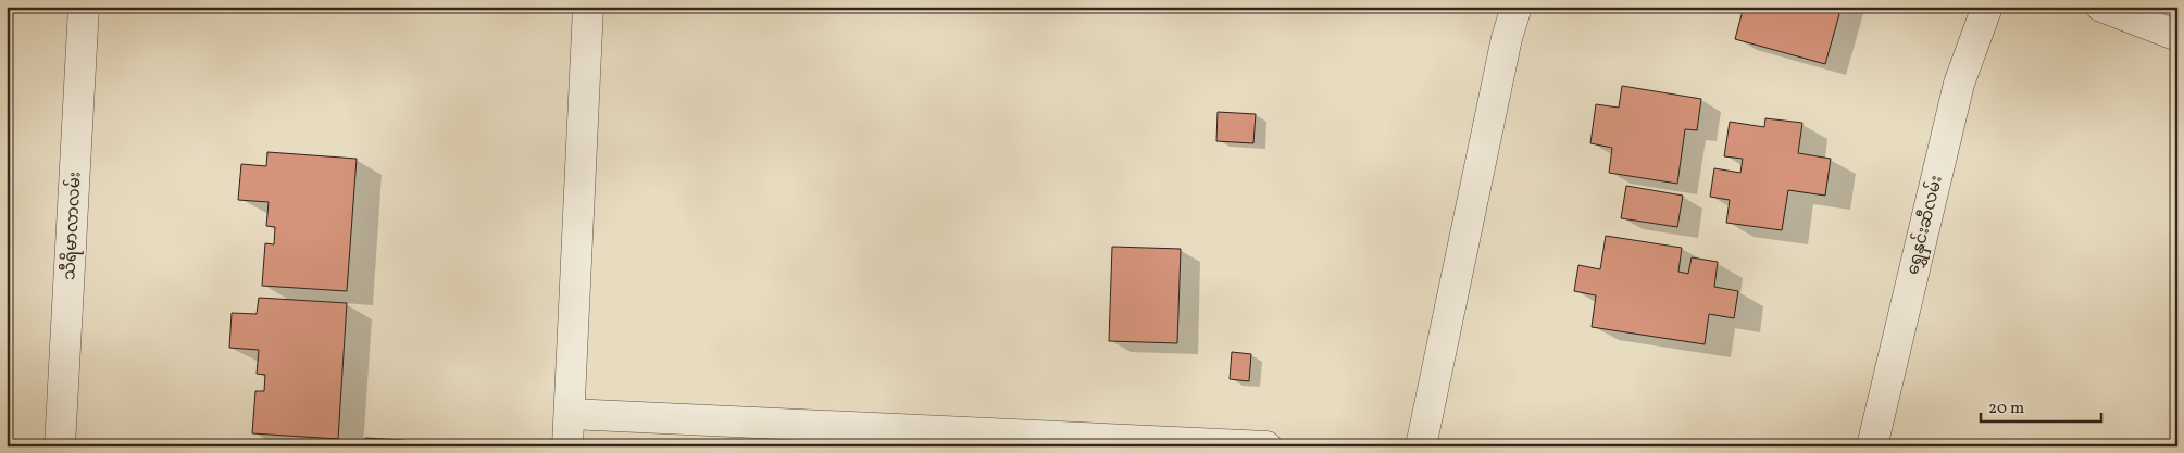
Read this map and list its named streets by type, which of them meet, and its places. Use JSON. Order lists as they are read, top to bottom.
{
  "streets": {
    "street": ["ရွှေနှင်းဆီလမ်း", "သီရိမာလာလမ်း"]
  },
  "scale_bar": "20 m"
}
